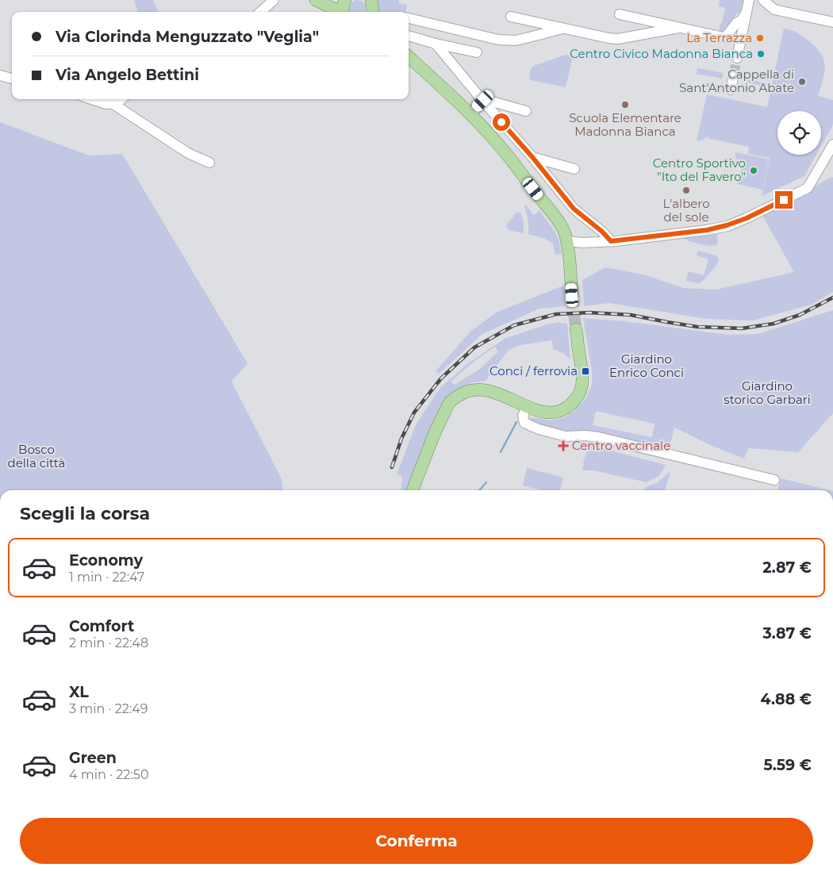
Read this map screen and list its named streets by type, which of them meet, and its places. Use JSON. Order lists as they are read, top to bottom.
{
  "parks": ["Giardino Enrico Conci", "Giardino storico Garbari", "Bosco della città"],
  "places": {
    "other": [
      "La Terrazza",
      "Centro Civico Madonna Bianca",
      "Cappella di Sant'Antonio Abate",
      "Scuola Elementare Madonna Bianca",
      "Centro Sportivo \"Ito del Favero\"",
      "L'albero del sole"
    ],
    "transit": ["Conci / ferrovia"],
    "health": ["Centro vaccinale"]
  },
  "page": {
    "banner": ["Via Clorinda Menguzzato \"Veglia\"", "Via Angelo Bettini"],
    "heading": "Scegli la corsa",
    "list": [
      {
        "name": "Economy",
        "note": "1 min · 22:47",
        "value": "2.87 €"
      },
      {
        "name": "Comfort",
        "note": "2 min · 22:48",
        "value": "3.87 €"
      },
      {
        "name": "XL",
        "note": "3 min · 22:49",
        "value": "4.88 €"
      },
      {
        "name": "Green",
        "note": "4 min · 22:50",
        "value": "5.59 €"
      }
    ],
    "buttons": "Conferma"
  }
}
